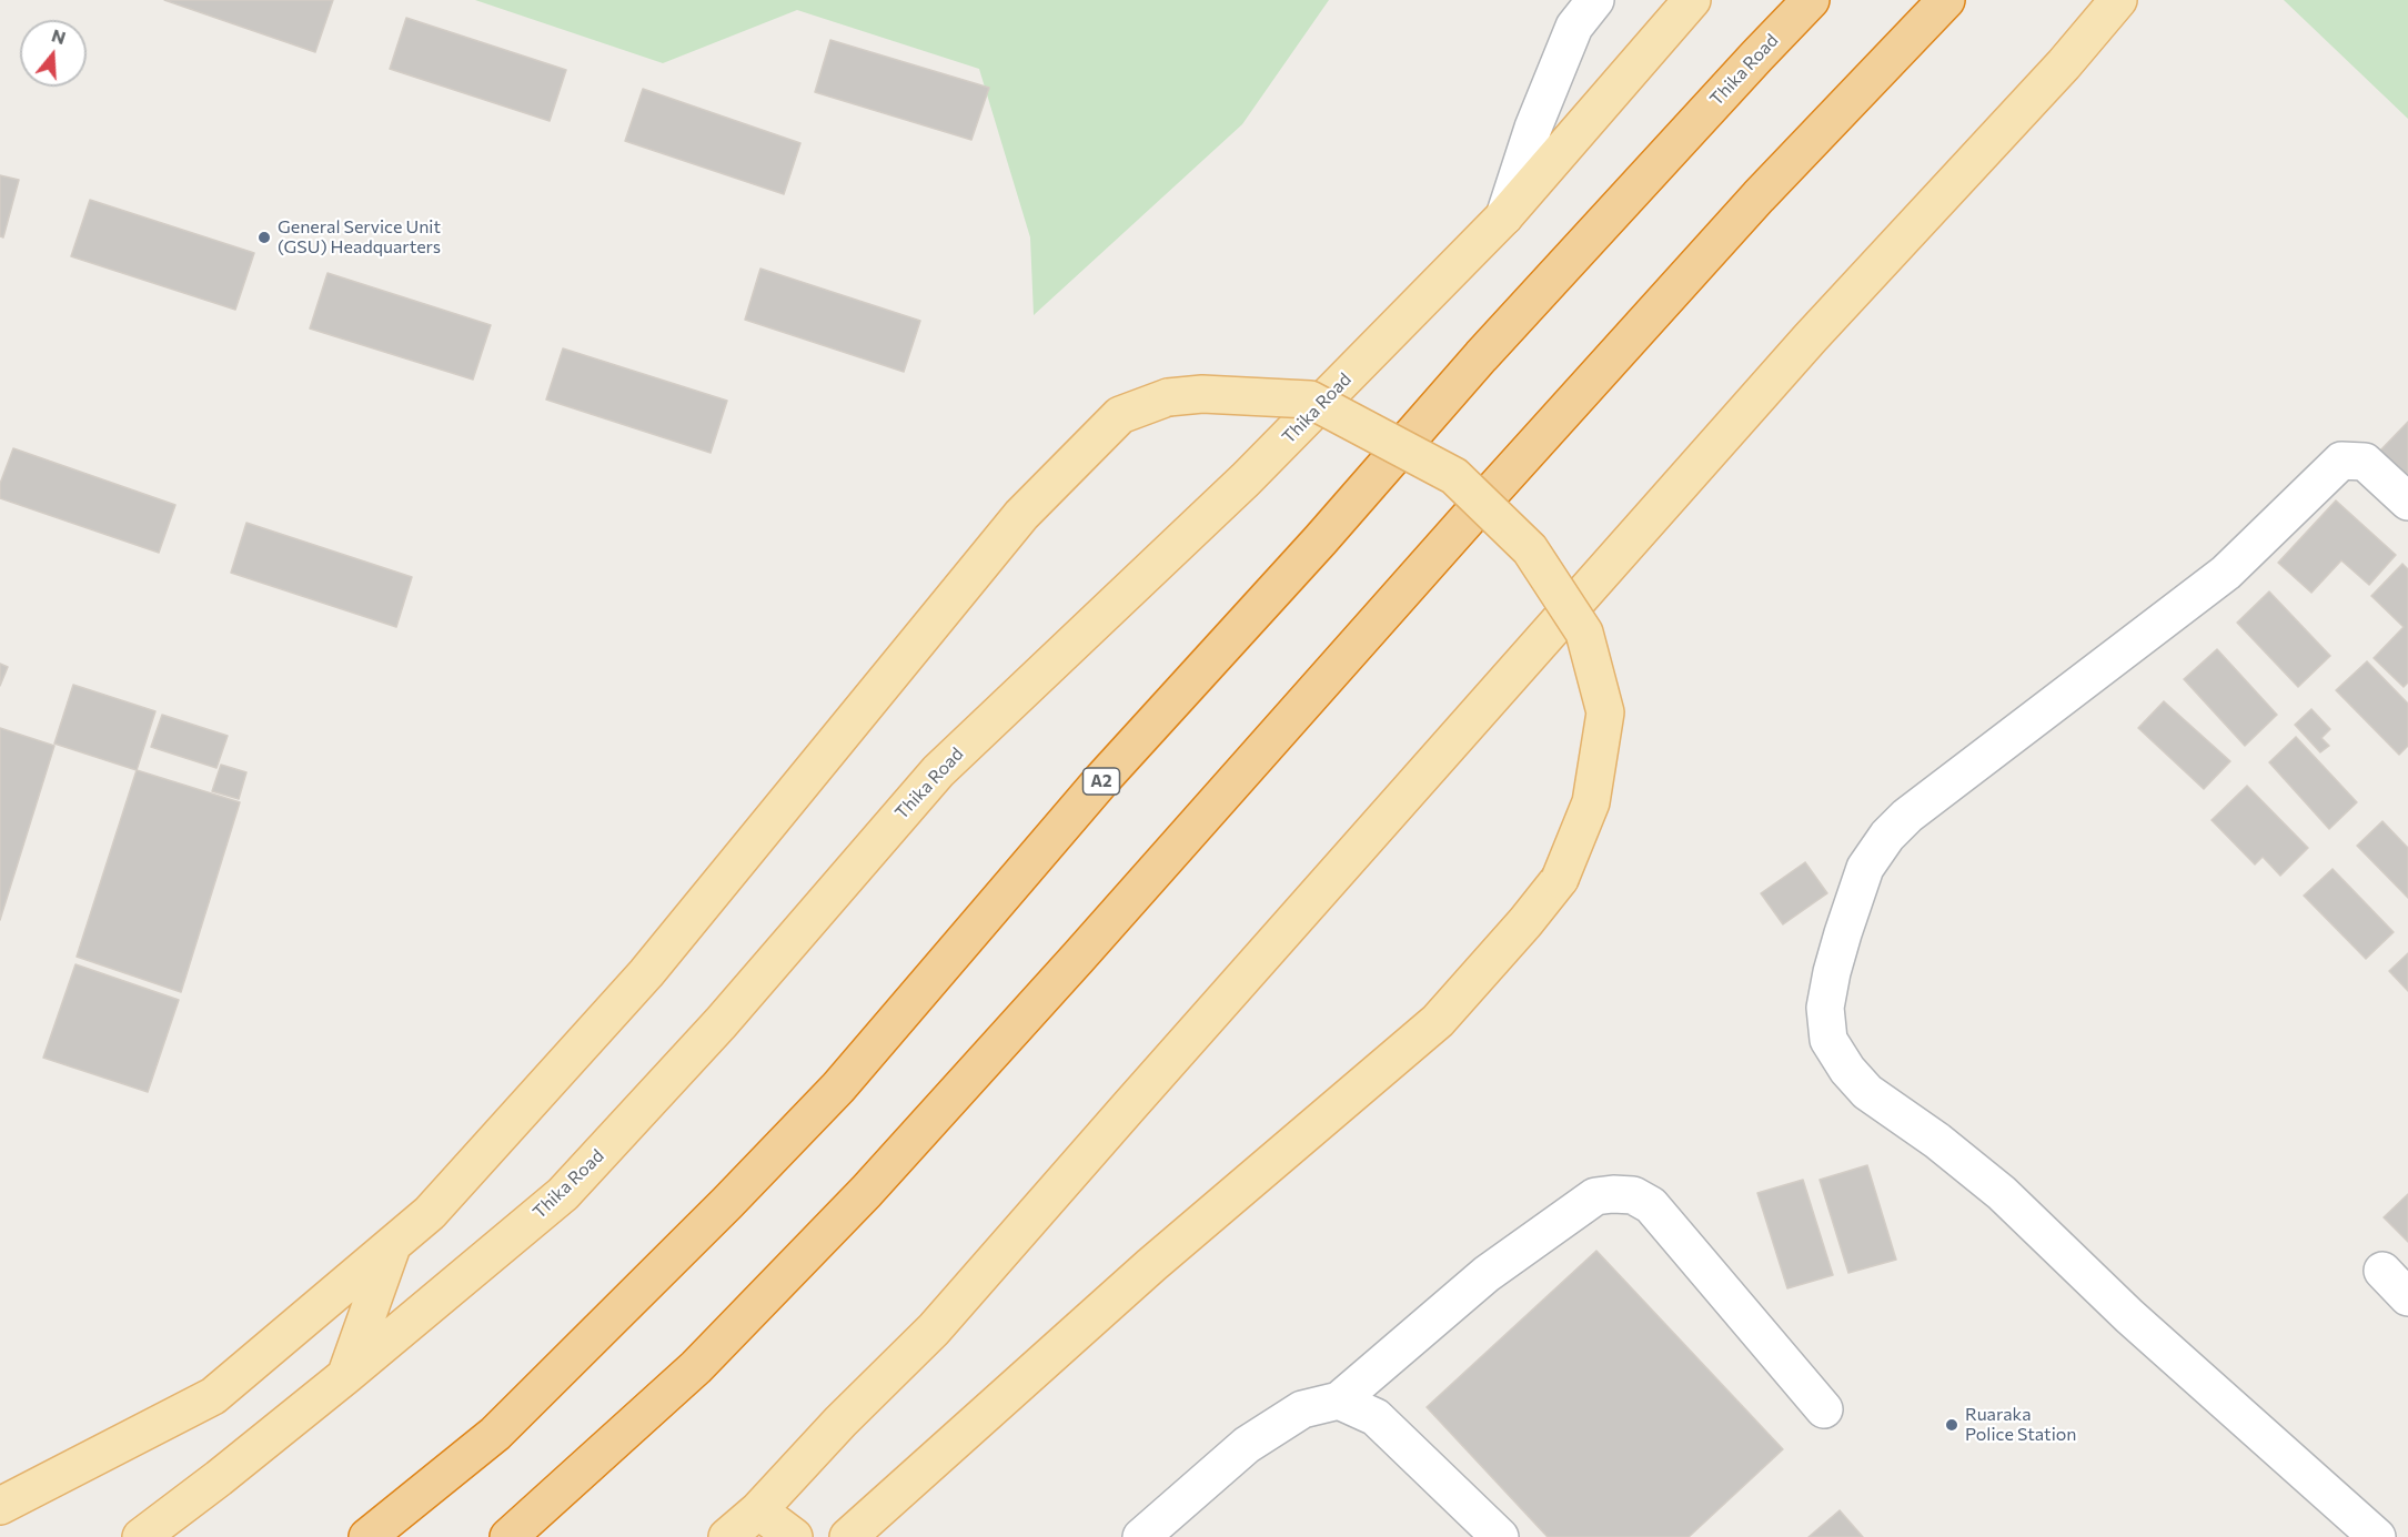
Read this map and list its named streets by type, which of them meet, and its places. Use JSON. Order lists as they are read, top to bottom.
{
  "streets": {
    "highway": ["Thika Road", "A2"]
  },
  "places": ["General Service Unit (GSU) Headquarters", "Ruaraka Police Station"],
  "north": "top"
}
